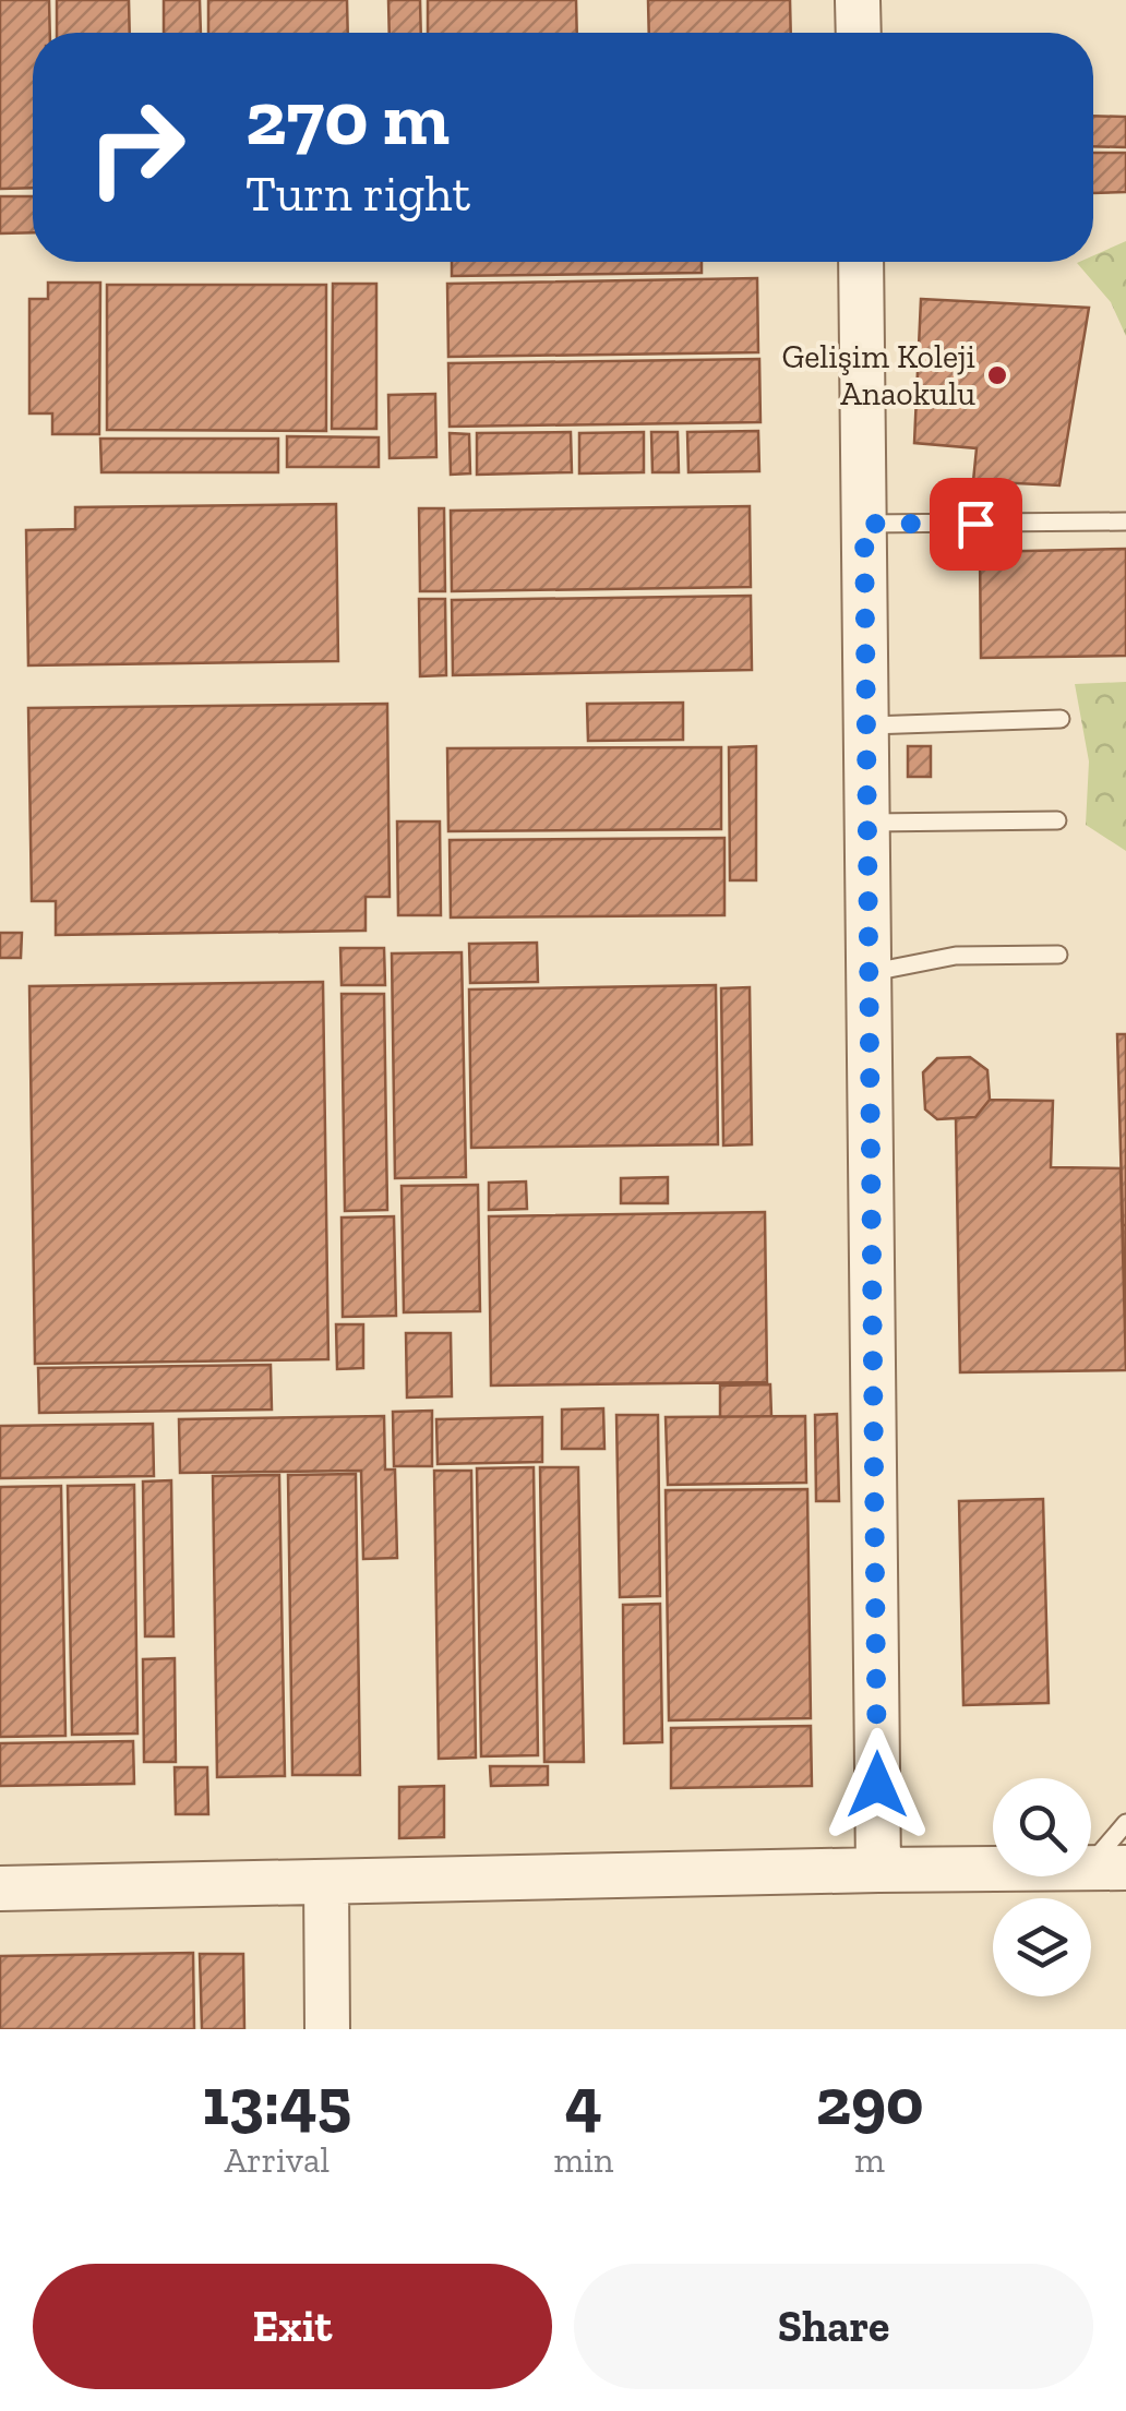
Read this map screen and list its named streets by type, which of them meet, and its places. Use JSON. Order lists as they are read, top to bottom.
{
  "places": ["Gelişim Koleji Anaokulu"],
  "page": {
    "turn": ["270 m", "Turn right"],
    "eta": [
      "13:45",
      "Arrival",
      "4",
      "min",
      "290",
      "m"
    ],
    "buttons": ["Exit", "Share"]
  }
}
